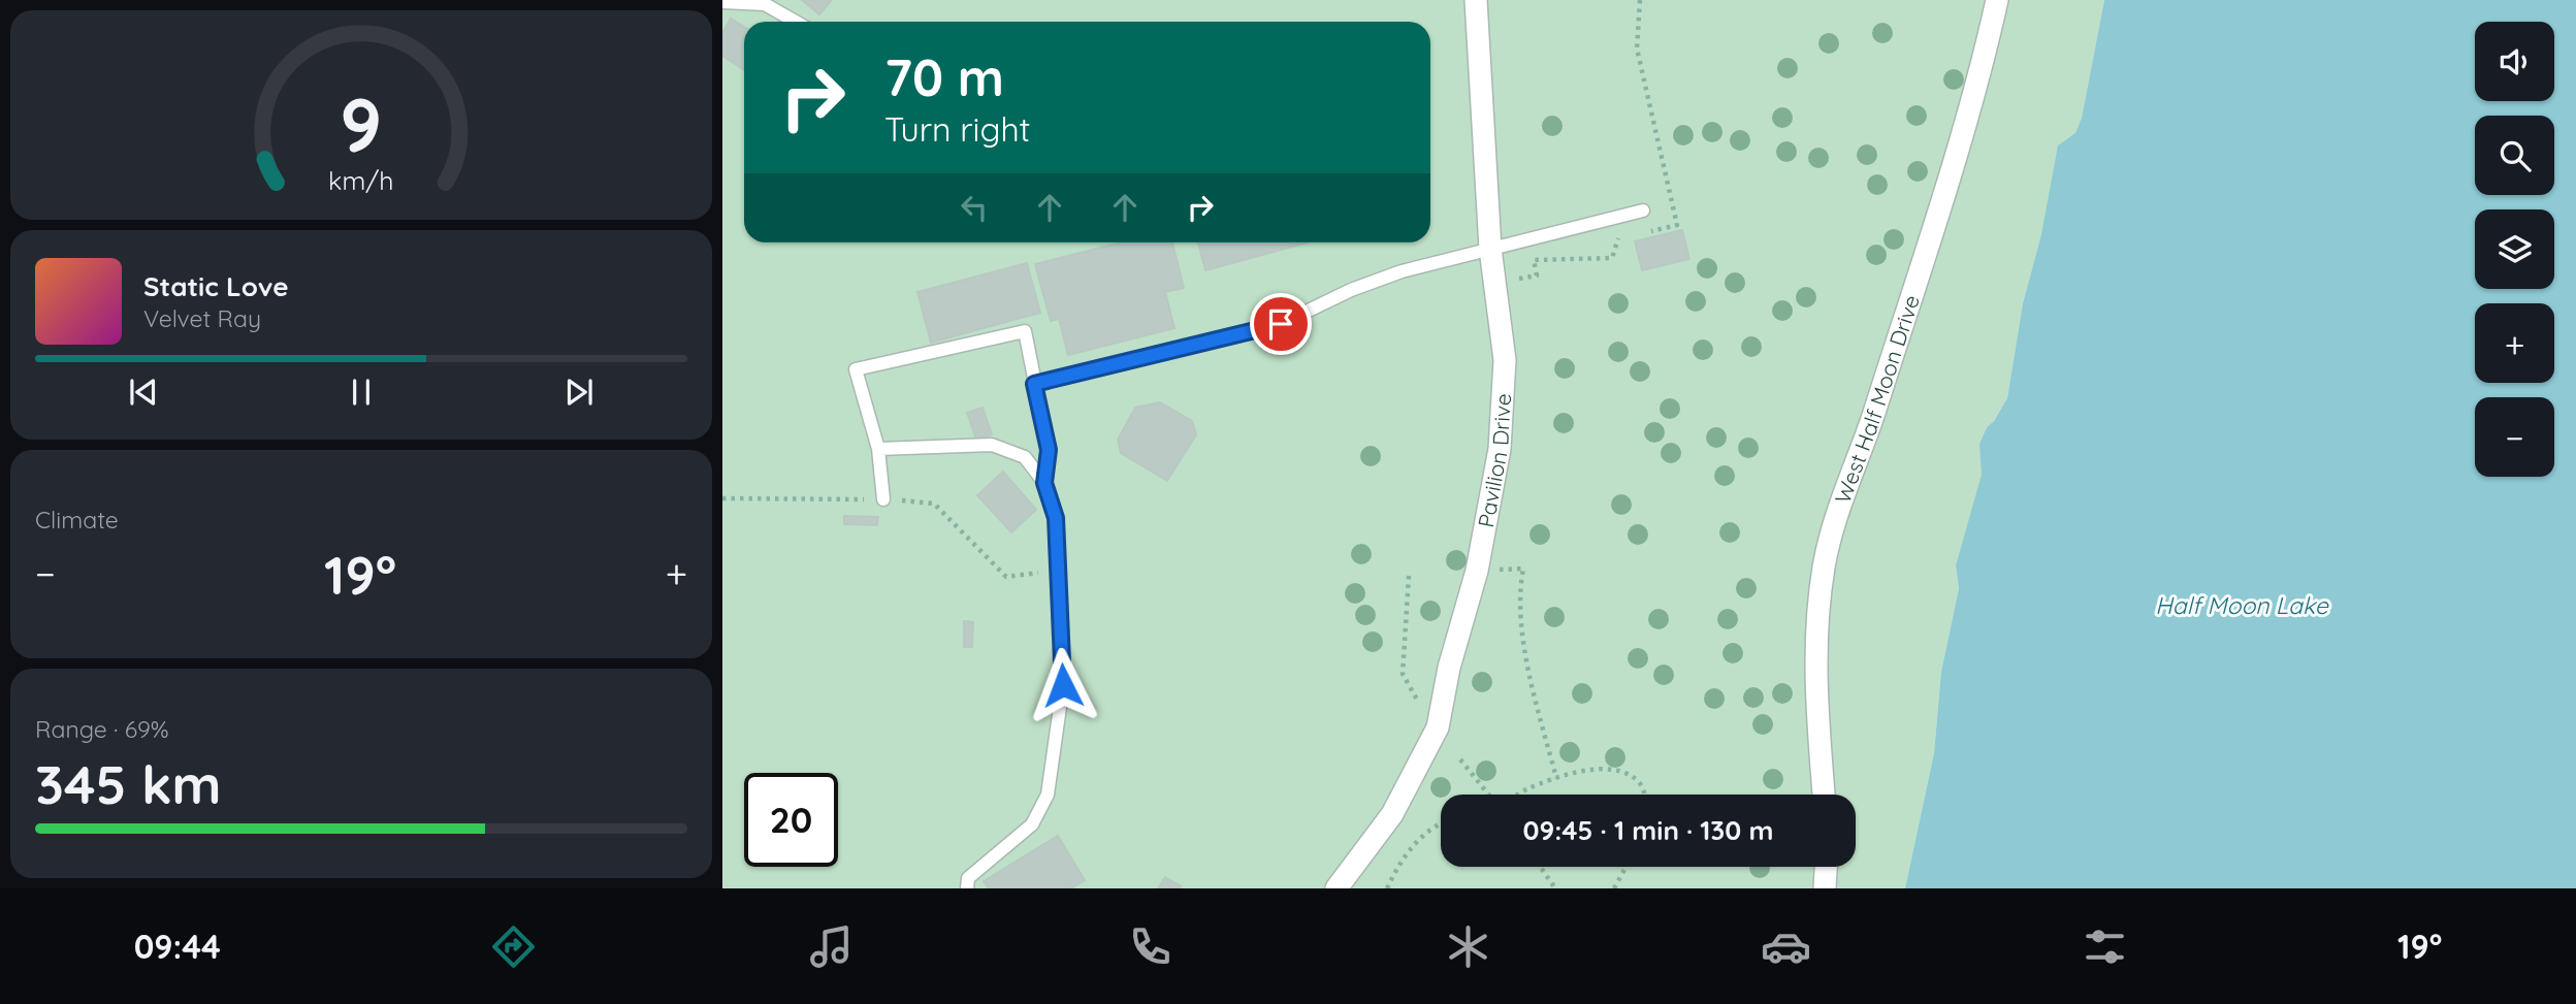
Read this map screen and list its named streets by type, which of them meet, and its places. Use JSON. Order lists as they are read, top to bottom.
{
  "streets": {
    "street": ["West Half Moon Drive", "Pavilion Drive"]
  },
  "water": ["Half Moon Lake"],
  "page": {
    "map_buttons": ["+", "−"],
    "turn": ["70 m", "Turn right"],
    "song": ["Static Love", "Velvet Ray"],
    "tile": [
      "Climate",
      ["Range · 69%", "345 km"]
    ],
    "heat": ["−", "19°", "+"],
    "limit": "20",
    "trip": "09:45 · 1 min · 130 m",
    "tabs": ["09:44", "19°"],
    "gauge": ["9", "km/h"]
  }
}
